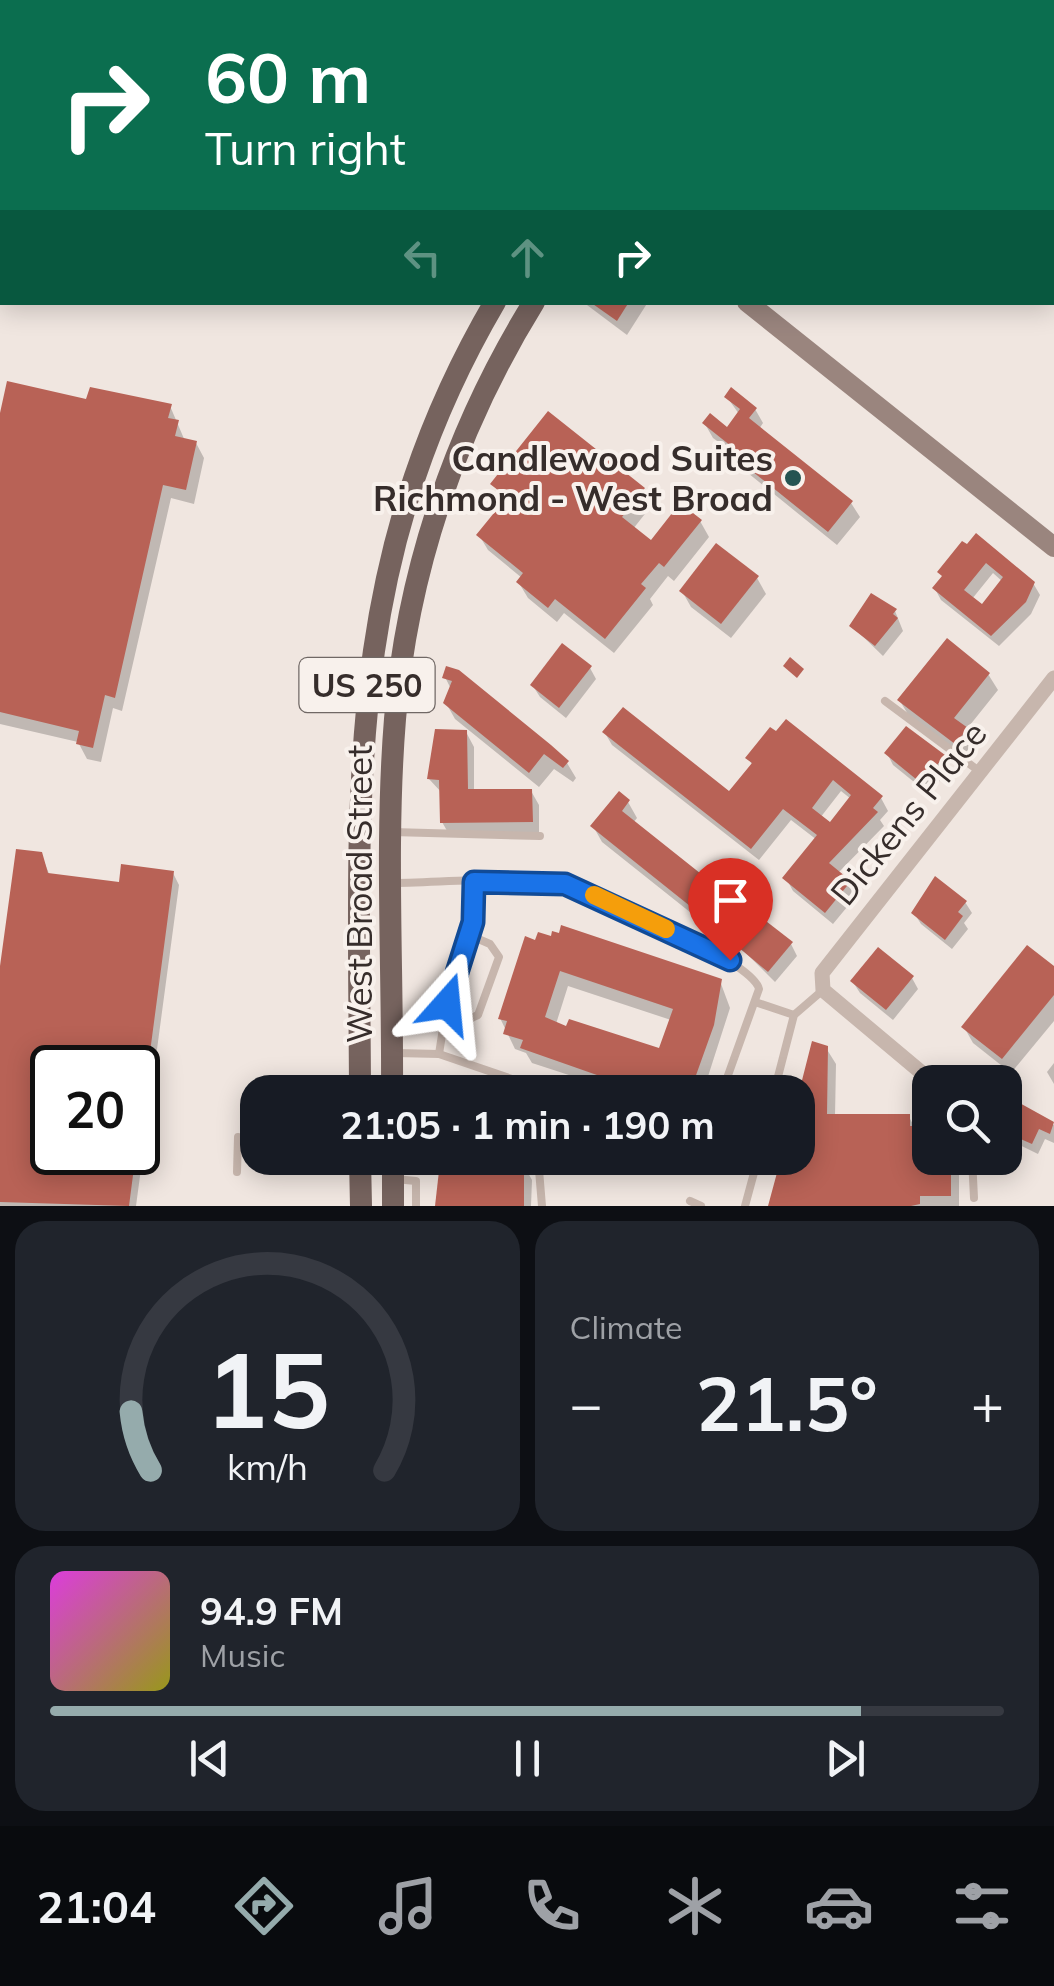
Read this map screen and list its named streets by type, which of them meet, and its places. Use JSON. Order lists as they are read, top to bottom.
{
  "streets": {
    "main road": ["US 250", "West Broad Street"],
    "street": ["Dickens Place"]
  },
  "places": ["Candlewood Suites Richmond - West Broad"],
  "page": {
    "turn": ["60 m", "Turn right"],
    "limit": "20",
    "trip": "21:05 · 1 min · 190 m",
    "tile": "Climate",
    "heat": ["−", "21.5°", "+"],
    "song": ["94.9 FM", "Music"],
    "tabs": "21:04",
    "gauge": ["15", "km/h"]
  }
}
